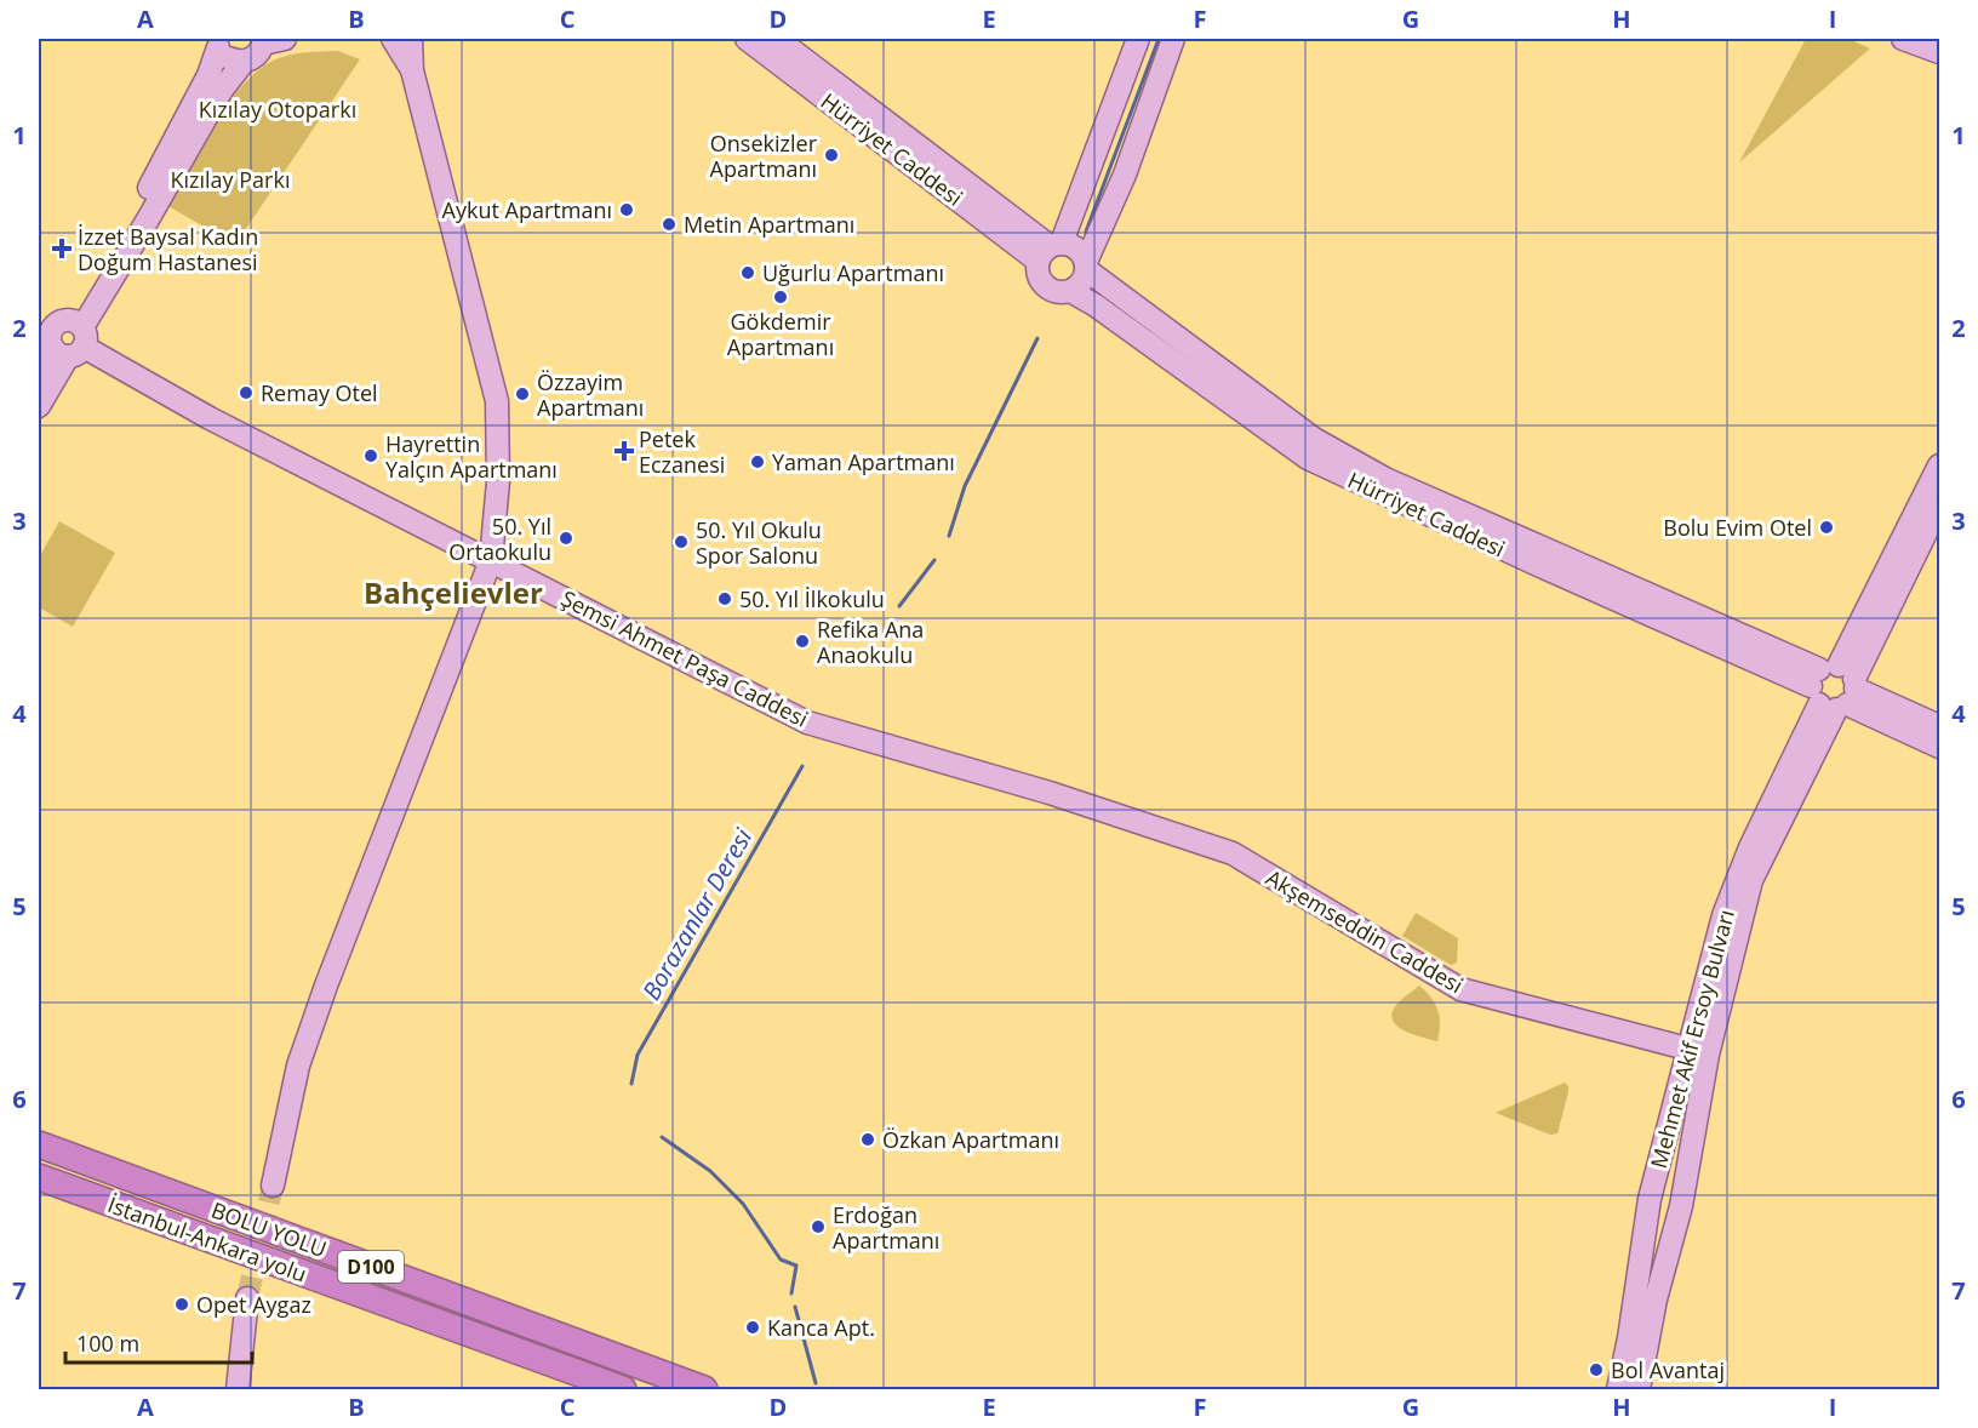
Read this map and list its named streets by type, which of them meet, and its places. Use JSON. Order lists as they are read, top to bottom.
{
  "streets": {
    "highway": ["BOLU YOLU", "İstanbul-Ankara yolu", "D100"],
    "main road": [
      "Hürriyet Caddesi",
      "Şemsi Ahmet Paşa Caddesi",
      "Akşemseddin Caddesi",
      "Mehmet Akif Ersoy Bulvarı"
    ]
  },
  "crossings": [
    ["Hürriyet Caddesi", "Mehmet Akif Ersoy Bulvarı"],
    ["Şemsi Ahmet Paşa Caddesi", "Akşemseddin Caddesi"],
    ["Akşemseddin Caddesi", "Mehmet Akif Ersoy Bulvarı"]
  ],
  "districts": ["Bahçelievler"],
  "water": ["Borazanlar Deresi"],
  "parks": ["Kızılay Otoparkı", "Kızılay Parkı"],
  "places": {
    "other": [
      "Onsekizler Apartmanı",
      "Aykut Apartmanı",
      "Metin Apartmanı",
      "Uğurlu Apartmanı",
      "Gökdemir Apartmanı",
      "Remay Otel",
      "Özzayim Apartmanı",
      "Hayrettin Yalçın Apartmanı",
      "Yaman Apartmanı",
      "Bolu Evim Otel",
      "50. Yıl Ortaokulu",
      "50. Yıl Okulu Spor Salonu",
      "50. Yıl İlkokulu",
      "Refika Ana Anaokulu",
      "Özkan Apartmanı",
      "Erdoğan Apartmanı",
      "Opet Aygaz",
      "Kanca Apt.",
      "Bol Avantaj"
    ],
    "health": ["İzzet Baysal Kadın Doğum Hastanesi", "Petek Eczanesi"]
  },
  "scale_bar": "100 m",
  "grid": {
    "columns": [
      "A",
      "B",
      "C",
      "D",
      "E",
      "F",
      "G",
      "H",
      "I"
    ],
    "rows": [
      "1",
      "2",
      "3",
      "4",
      "5",
      "6",
      "7"
    ]
  }
}
